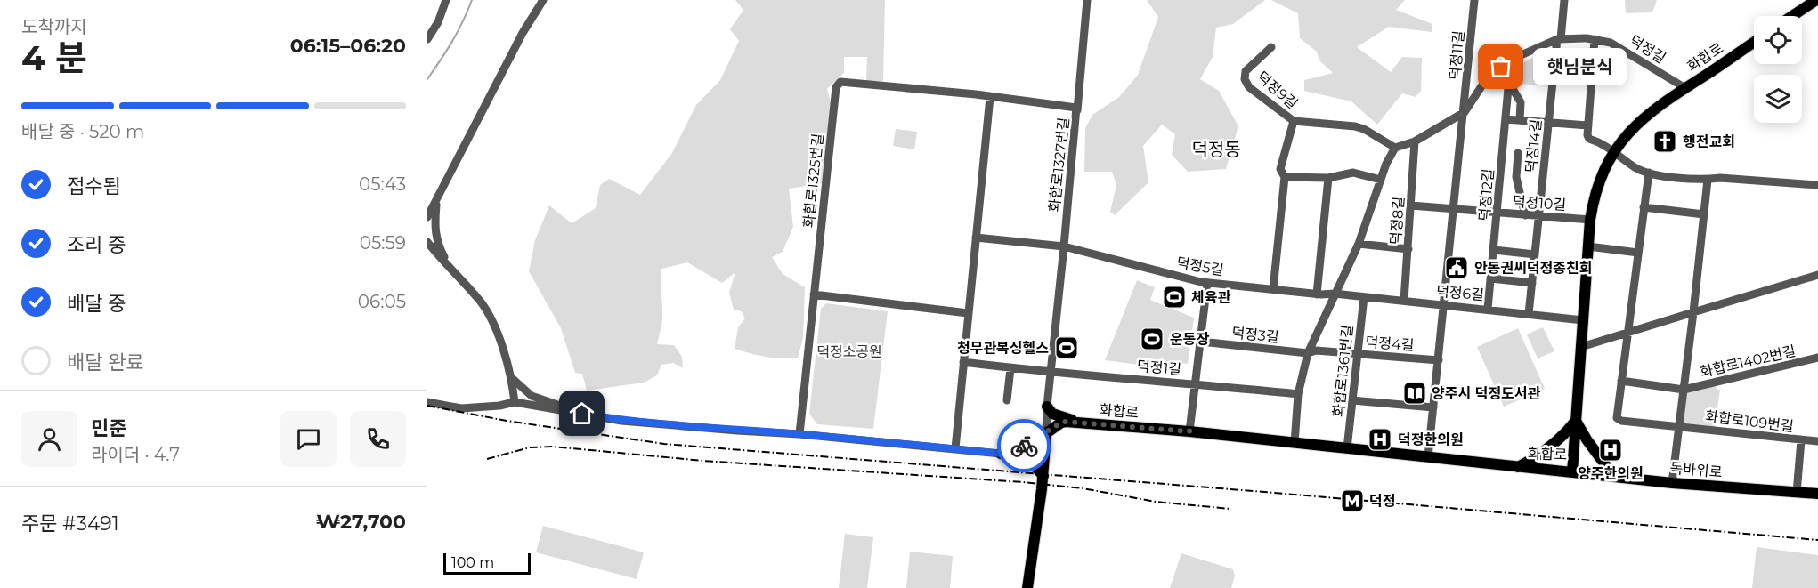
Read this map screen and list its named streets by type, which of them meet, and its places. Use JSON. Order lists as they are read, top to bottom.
{
  "streets": {
    "main road": ["화합로", "독바위로"],
    "street": [
      "덕정길",
      "덕정11길",
      "덕정9길",
      "덕정14길",
      "화합로1327번길",
      "화합로1325번길",
      "덕정12길",
      "덕정10길",
      "덕정8길",
      "덕정5길",
      "덕정6길",
      "덕정3길",
      "덕정4길",
      "화합로1402번길",
      "덕정1길",
      "화합로1361번길",
      "화합로109번길"
    ]
  },
  "crossings": [
    ["덕정길", "덕정11길"],
    ["덕정길", "화합로"],
    ["덕정길", "덕정9길"],
    ["덕정길", "덕정14길"],
    ["덕정길", "덕정12길"],
    ["덕정길", "덕정8길"],
    ["화합로", "덕정10길"],
    ["화합로", "덕정6길"],
    ["화합로", "화합로1361번길"],
    ["화합로", "독바위로"],
    ["덕정14길", "덕정10길"],
    ["덕정14길", "덕정6길"],
    ["화합로1327번길", "화합로1325번길"],
    ["화합로1327번길", "덕정5길"],
    ["화합로1327번길", "덕정1길"],
    ["덕정12길", "덕정10길"],
    ["덕정12길", "덕정6길"],
    ["덕정10길", "덕정8길"],
    ["덕정8길", "덕정6길"],
    ["덕정5길", "덕정6길"],
    ["덕정6길", "화합로1361번길"],
    ["덕정3길", "덕정4길"],
    ["덕정4길", "화합로1361번길"],
    ["화합로1402번길", "화합로109번길"],
    ["화합로1402번길", "독바위로"]
  ],
  "districts": ["덕정동"],
  "parks": ["덕정소공원"],
  "places": {
    "other": ["햇님분식"],
    "church": ["행전교회"],
    "public building": ["안동권씨덕정종친회"],
    "sports": ["체육관", "운동장", "청무관복싱헬스"],
    "library": ["양주시 덕정도서관"],
    "hospital": ["덕정한의원", "양주한의원"],
    "metro station": ["덕정"]
  },
  "scale_bar": "100 m",
  "page": {
    "heading": ["4 분", "도착까지", "06:15–06:20"],
    "panel": [
      "민준",
      "라이더 · 4.7",
      "주문 #3491",
      "₩27,700"
    ],
    "bubble": "햇님분식",
    "bar": "배달 중 · 520 m",
    "list": [
      ["접수됨", "05:43"],
      ["조리 중", "05:59"],
      ["배달 중", "06:05"],
      "배달 완료"
    ],
    "scale": "100 m"
  }
}
